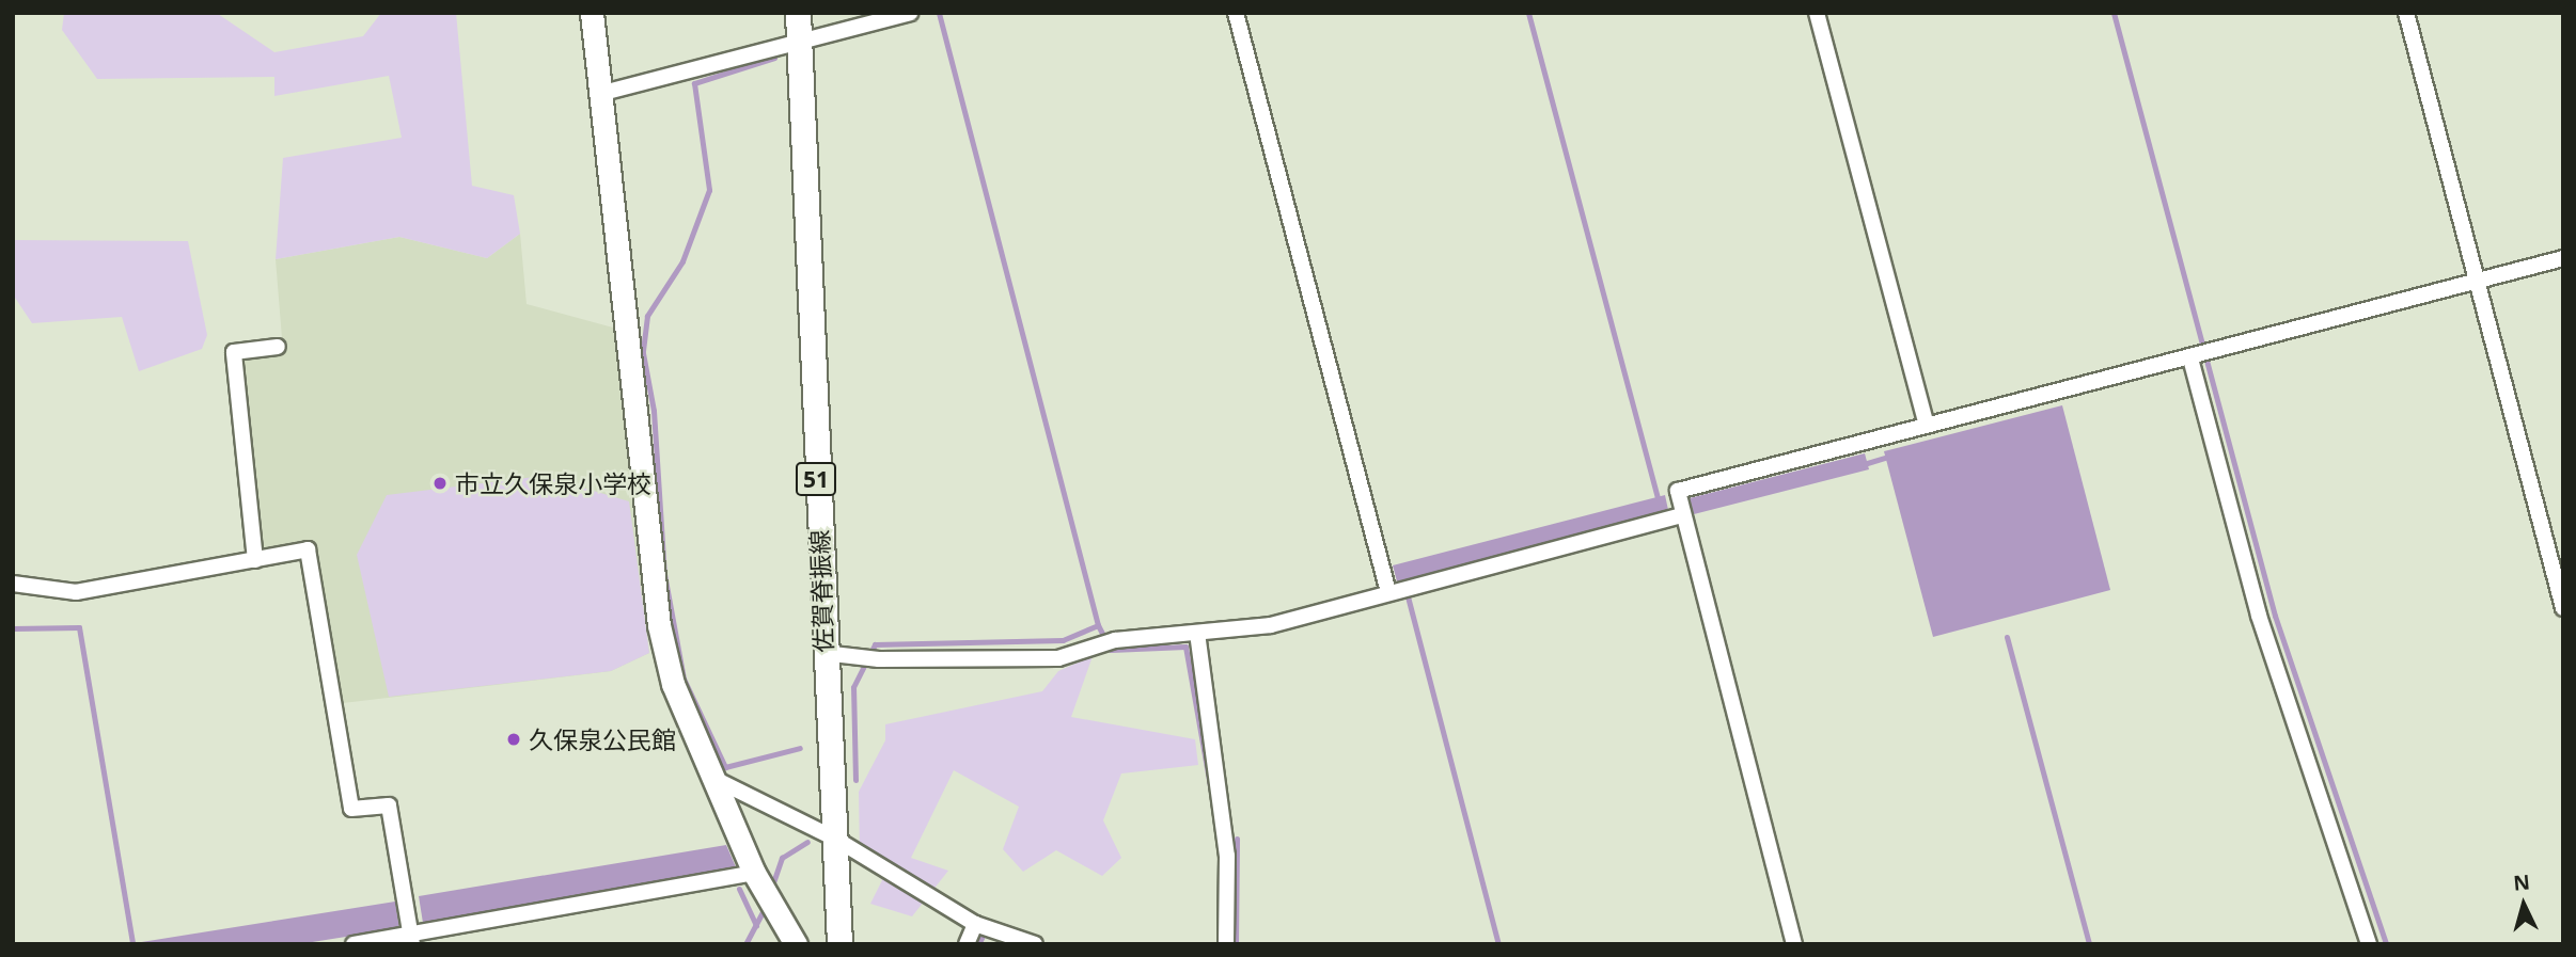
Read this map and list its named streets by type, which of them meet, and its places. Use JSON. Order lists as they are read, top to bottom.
{
  "streets": {
    "main road": ["51", "佐賀脊振線"]
  },
  "places": ["市立久保泉小学校", "久保泉公民館"],
  "north": "top"
}
